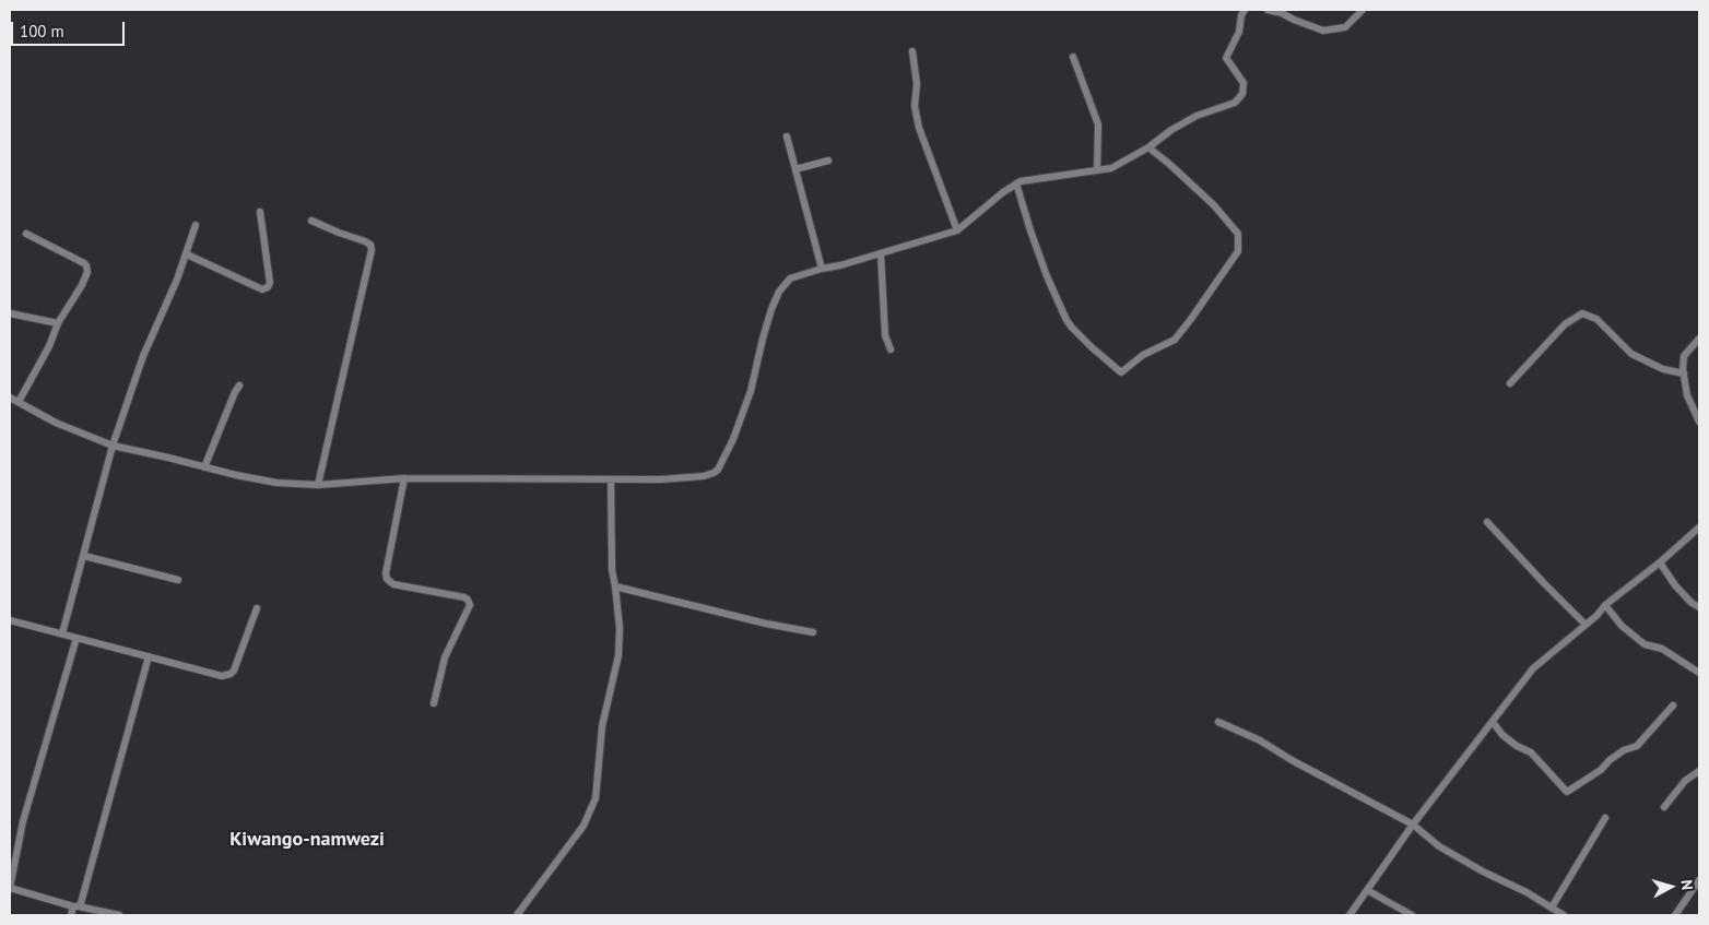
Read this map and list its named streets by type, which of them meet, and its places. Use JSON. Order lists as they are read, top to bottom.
{
  "districts": ["Kiwango-namwezi"],
  "scale_bar": "100 m",
  "north": "right"
}
